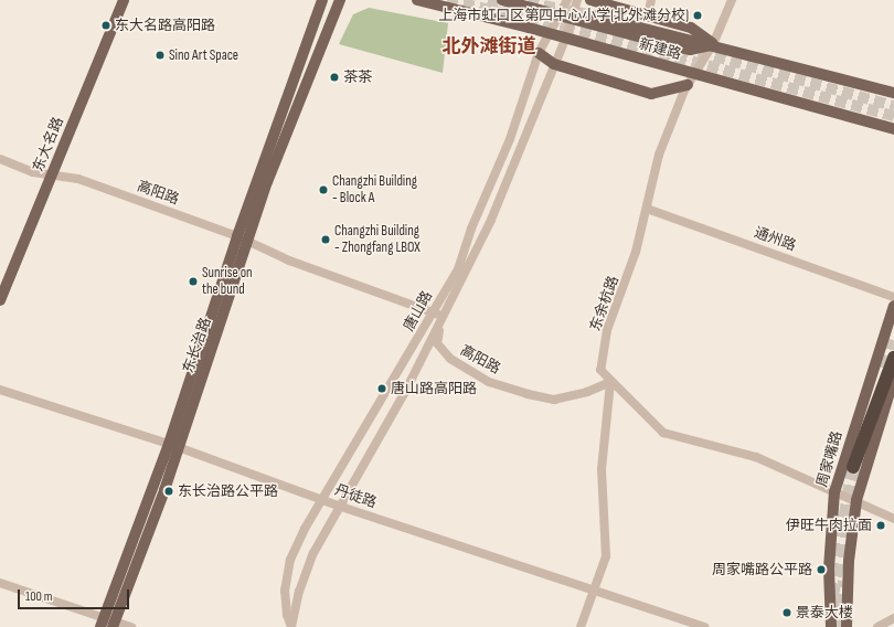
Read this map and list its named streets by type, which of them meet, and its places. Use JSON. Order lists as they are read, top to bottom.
{
  "streets": {
    "main road": [
      "新建路",
      "东大名路",
      "东长治路",
      "周家嘴路"
    ],
    "street": [
      "高阳路",
      "通州路",
      "东余杭路",
      "唐山路",
      "丹徒路"
    ]
  },
  "crossings": [
    ["新建路", "东余杭路"],
    ["新建路", "唐山路"],
    ["东大名路", "高阳路"],
    ["高阳路", "东余杭路"],
    ["高阳路", "唐山路"],
    ["高阳路", "东长治路"],
    ["通州路", "东余杭路"],
    ["唐山路", "丹徒路"],
    ["东长治路", "丹徒路"]
  ],
  "districts": ["北外滩街道"],
  "places": [
    "上海市虹口区第四中心小学(北外滩分校)",
    "东大名路高阳路",
    "Sino Art Space",
    "茶茶",
    "Changzhi Building - Block A",
    "Changzhi Building - Zhongfang LBOX",
    "Sunrise on the bund",
    "唐山路高阳路",
    "东长治路公平路",
    "伊旺牛肉拉面",
    "周家嘴路公平路",
    "景泰大楼"
  ],
  "scale_bar": "100 m"
}
